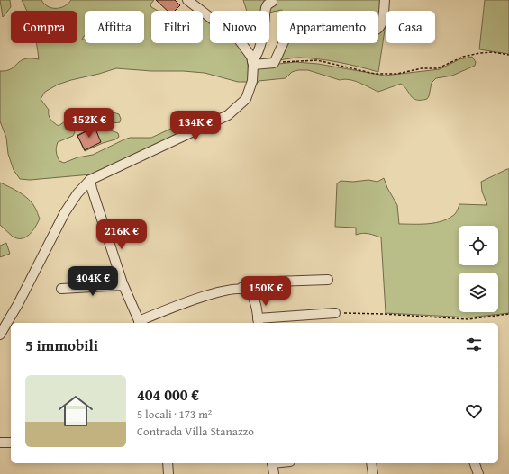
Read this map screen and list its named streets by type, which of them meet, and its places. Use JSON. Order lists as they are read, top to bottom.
{
  "page": {
    "chip": [
      "Compra",
      "Affitta",
      "Filtri",
      "Nuovo",
      "Appartamento",
      "Casa"
    ],
    "price": [
      "152K €",
      "134K €",
      "216K €",
      "404K €",
      "150K €"
    ],
    "heading": "5 immobili",
    "list": [
      {
        "name": "404 000 €",
        "note": "5 locali · 173 m² · Contrada Villa Stanazzo"
      }
    ]
  }
}
